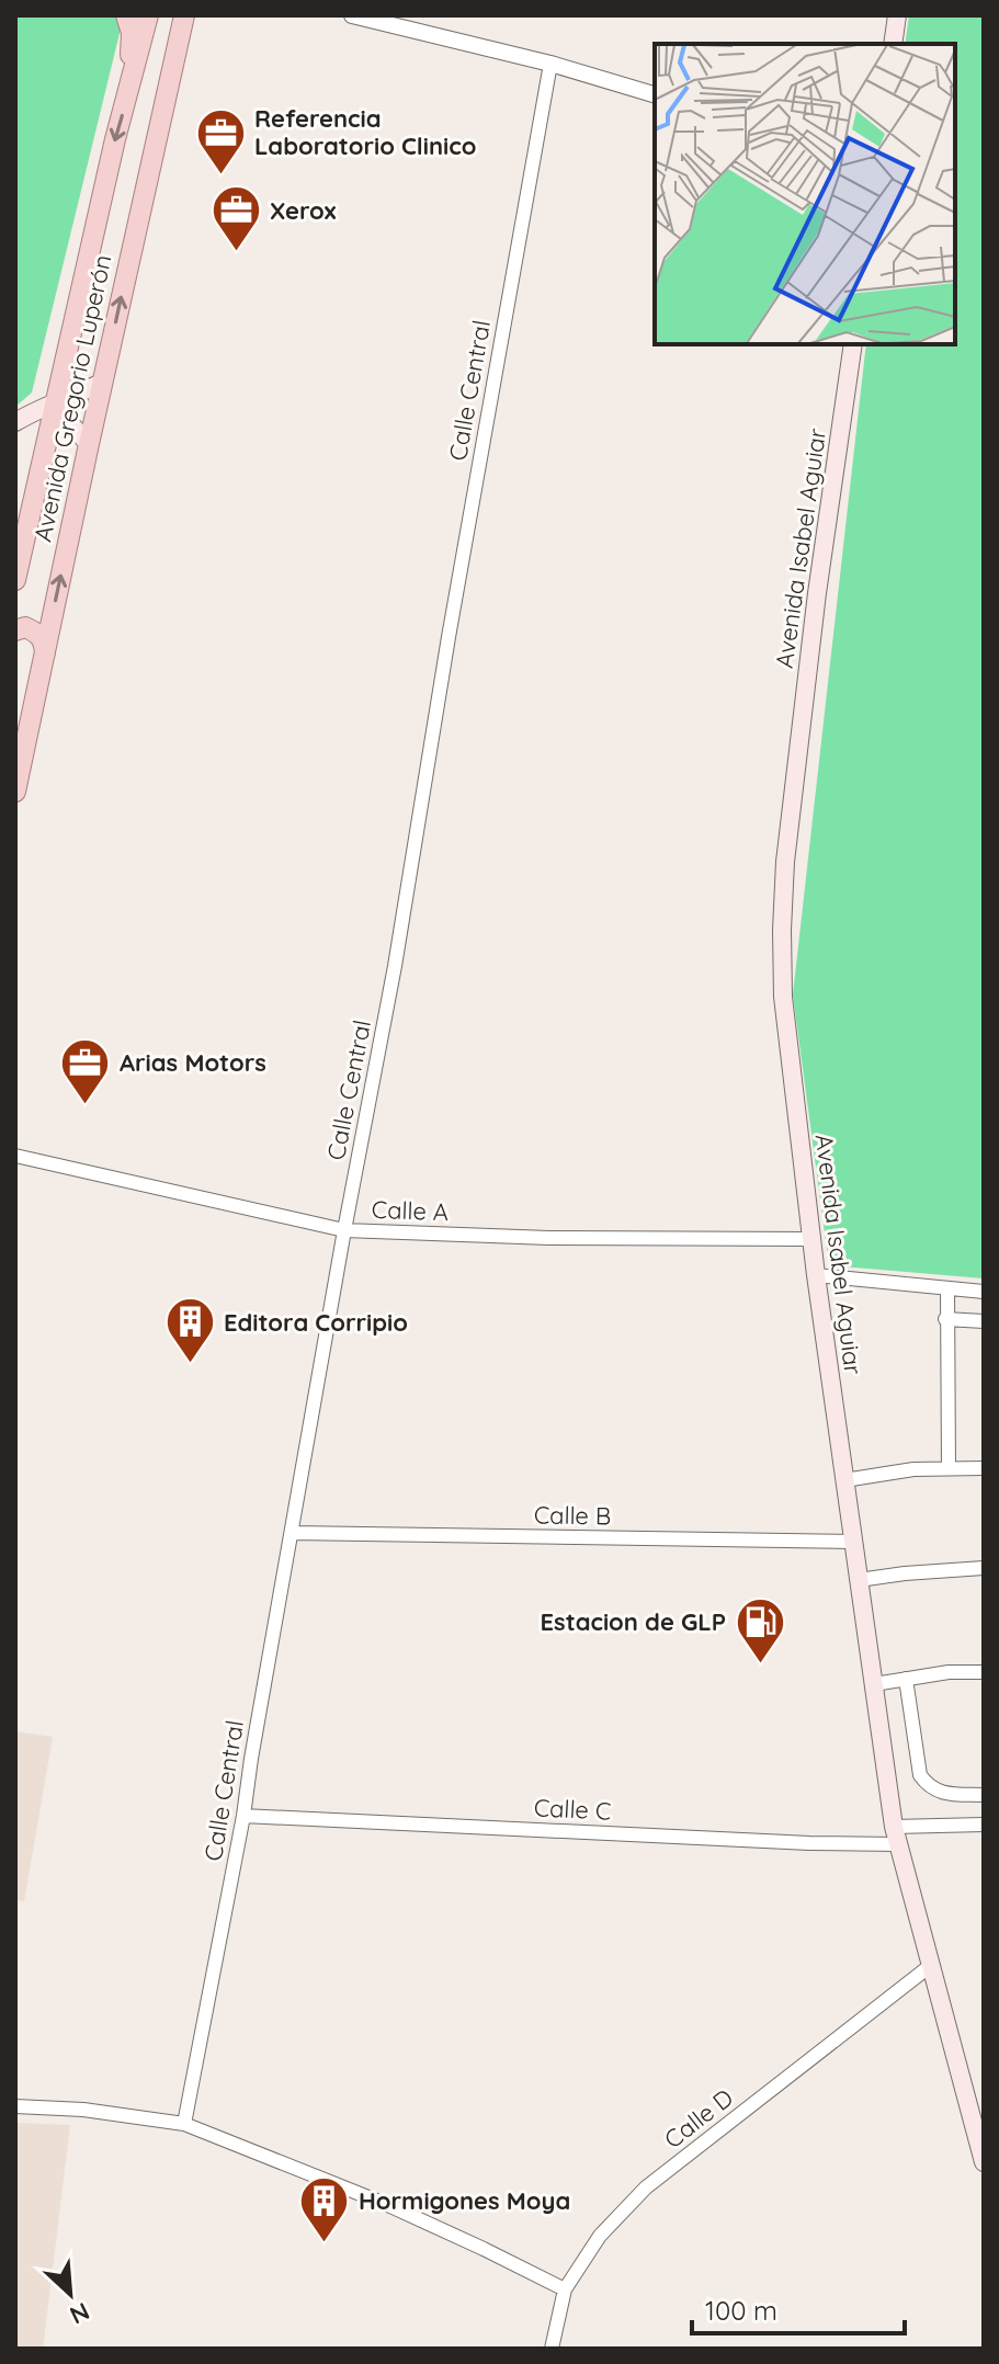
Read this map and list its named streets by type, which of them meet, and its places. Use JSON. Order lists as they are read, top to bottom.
{
  "streets": {
    "main road": ["Avenida Gregorio Luperón", "Avenida Isabel Aguiar"],
    "street": [
      "Calle Central",
      "Calle A",
      "Calle B",
      "Calle C",
      "Calle D"
    ]
  },
  "crossings": [
    ["Calle Central", "Calle A"],
    ["Calle Central", "Calle B"],
    ["Calle Central", "Calle C"],
    ["Avenida Isabel Aguiar", "Calle A"],
    ["Avenida Isabel Aguiar", "Calle B"],
    ["Avenida Isabel Aguiar", "Calle C"],
    ["Avenida Isabel Aguiar", "Calle D"]
  ],
  "places": {
    "office": ["Referencia Laboratorio Clinico", "Xerox", "Arias Motors"],
    "building": ["Editora Corripio", "Hormigones Moya"],
    "fuel station": ["Estacion de GLP"]
  },
  "scale_bar": "100 m",
  "north": "bottom right"
}
